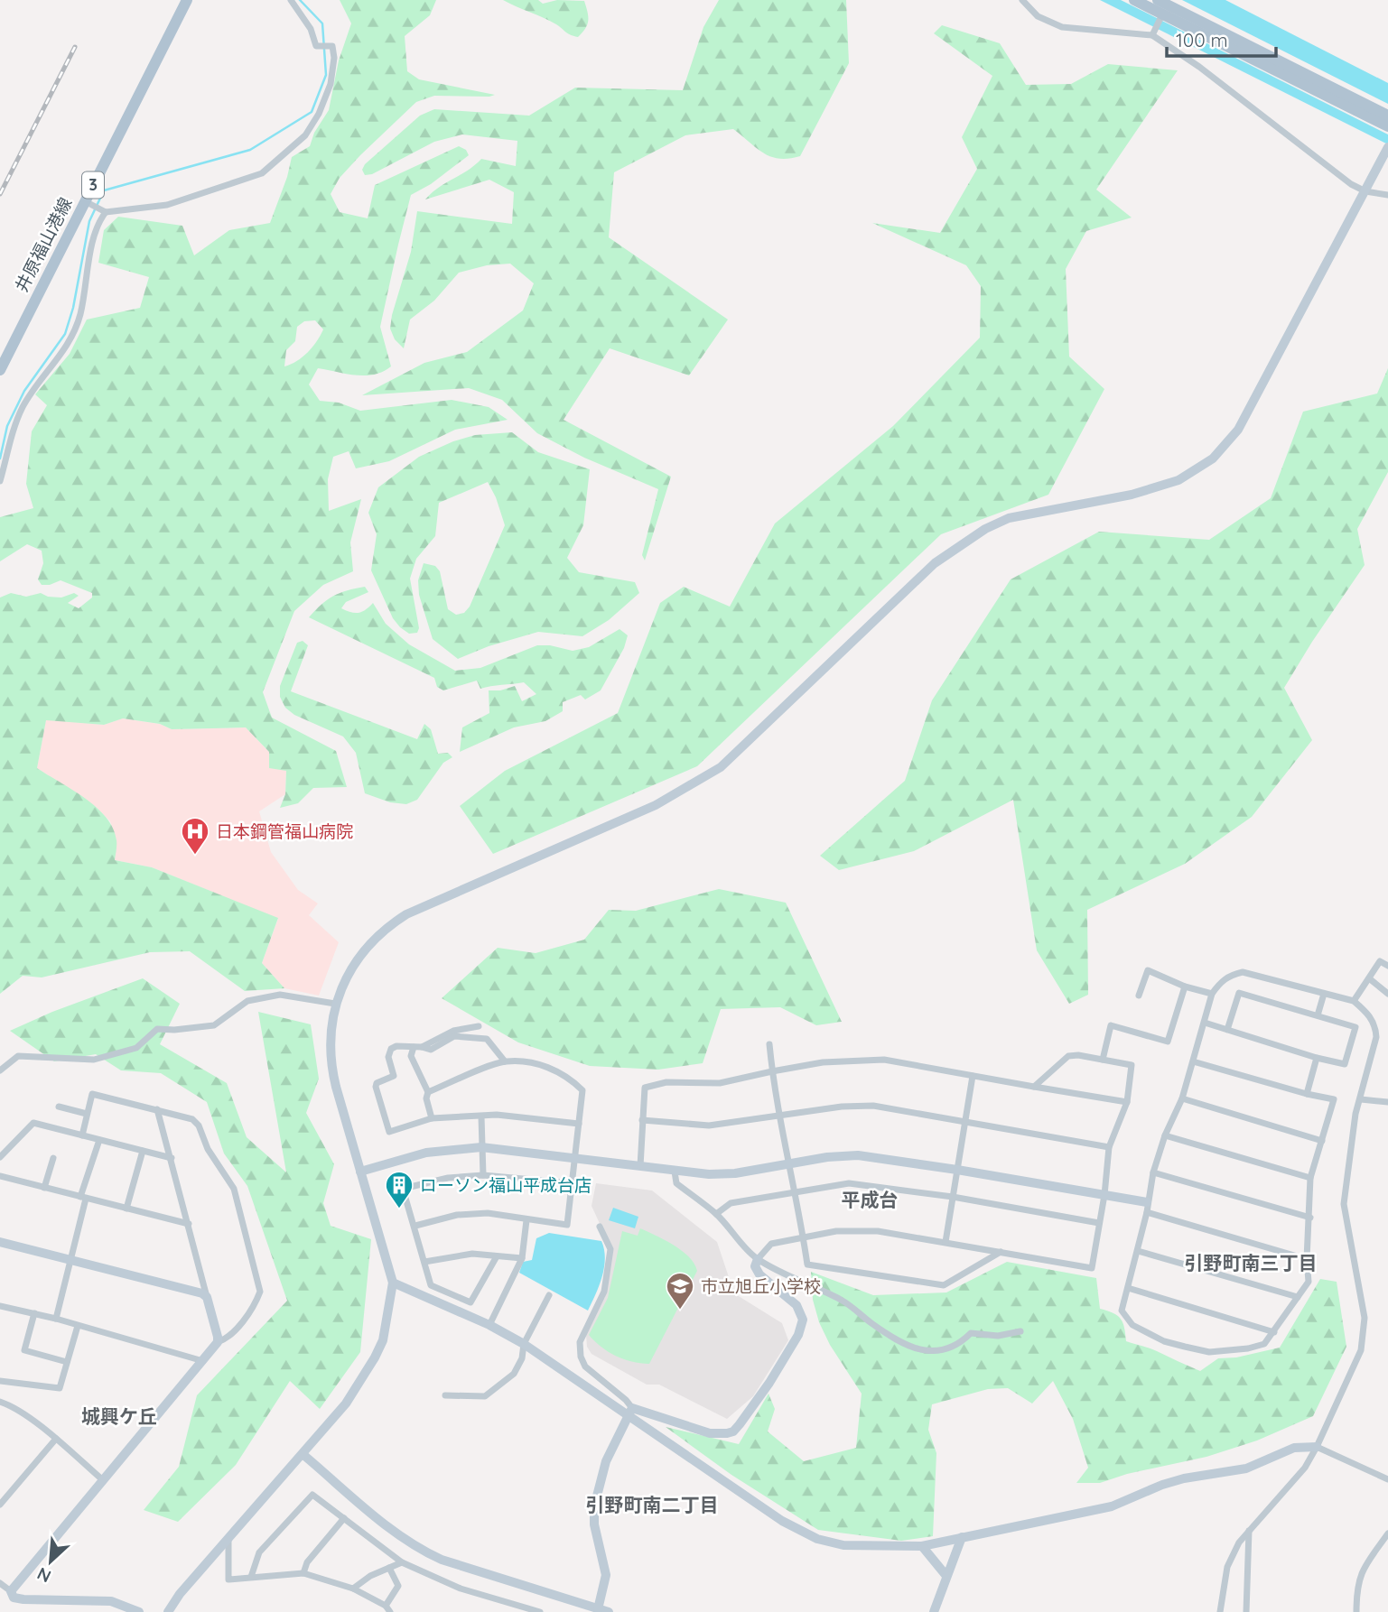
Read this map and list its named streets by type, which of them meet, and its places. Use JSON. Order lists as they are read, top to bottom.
{
  "streets": {
    "main road": ["3", "井原福山港線"]
  },
  "districts": [
    "平成台",
    "引野町南三丁目",
    "城興ケ丘",
    "引野町南二丁目"
  ],
  "places": {
    "hospital": ["日本鋼管福山病院"],
    "building": ["ローソン福山平成台店"],
    "school or university": ["市立旭丘小学校"]
  },
  "scale_bar": "100 m",
  "north": "bottom left"
}
